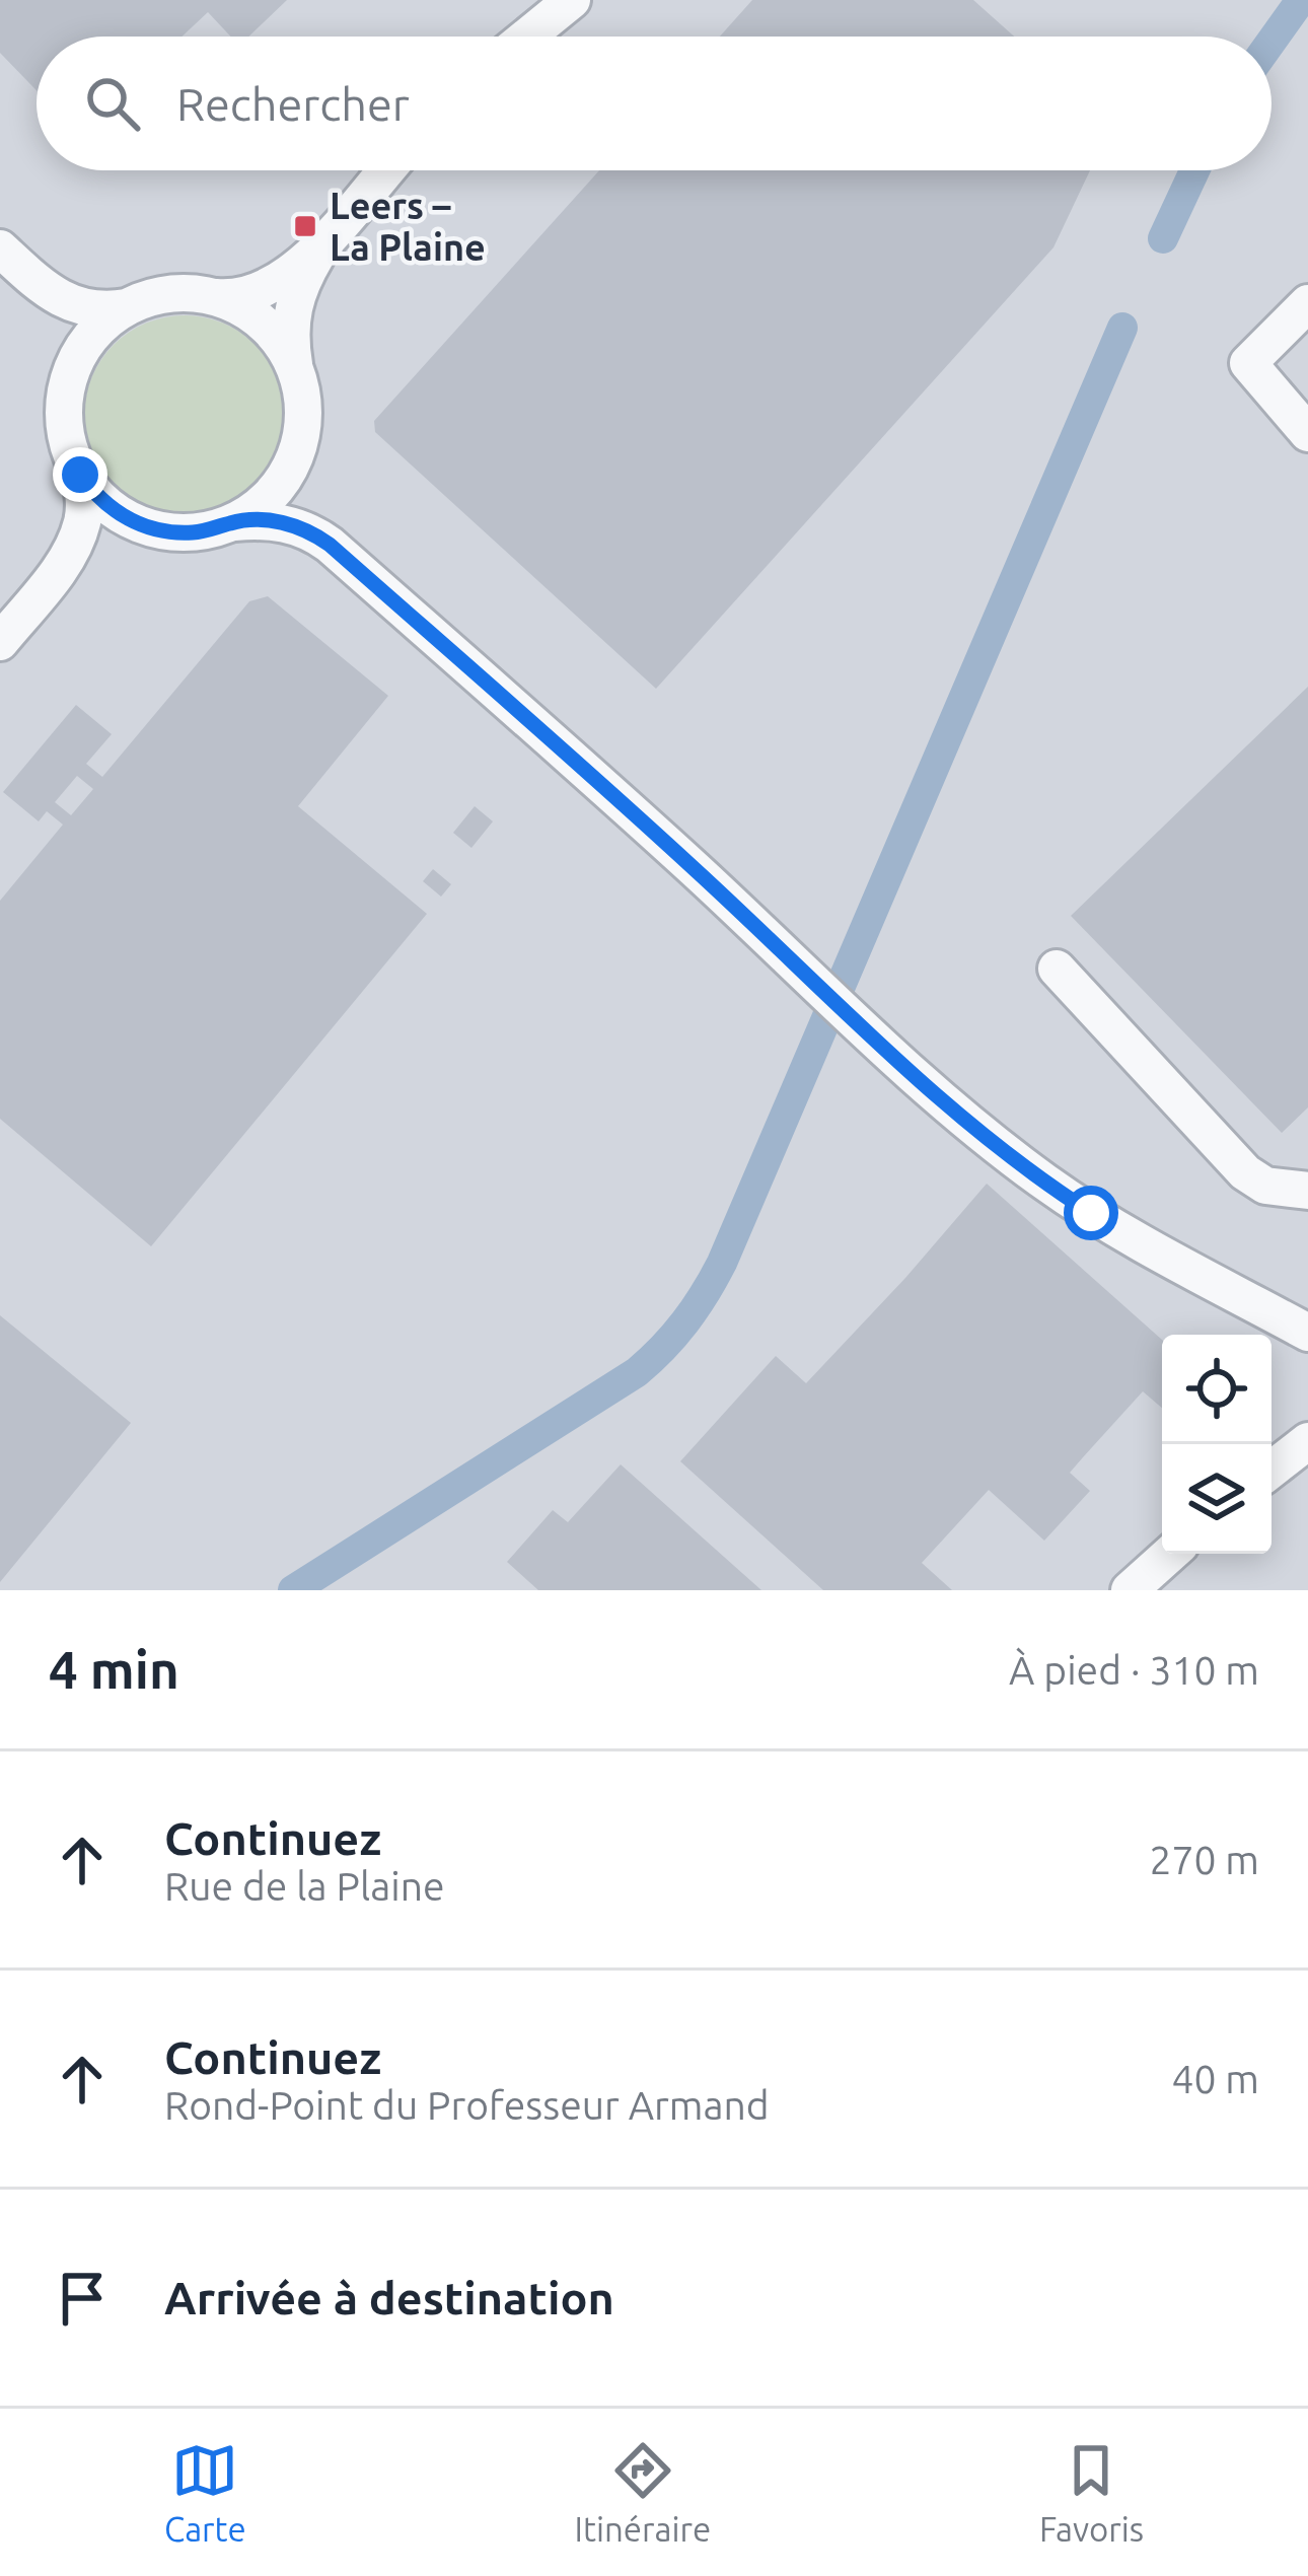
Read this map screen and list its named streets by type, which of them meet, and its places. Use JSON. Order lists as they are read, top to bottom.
{
  "places": {
    "transit": ["Leers – La Plaine"]
  },
  "page": {
    "search": "Rechercher",
    "heading": ["4 min", "À pied · 310 m"],
    "list": [
      ["Continuez", "Rue de la Plaine", "270 m"],
      ["Continuez", "Rond-Point du Professeur Armand", "40 m"],
      "Arrivée à destination"
    ],
    "nav": ["Carte", "Itinéraire", "Favoris"]
  }
}
